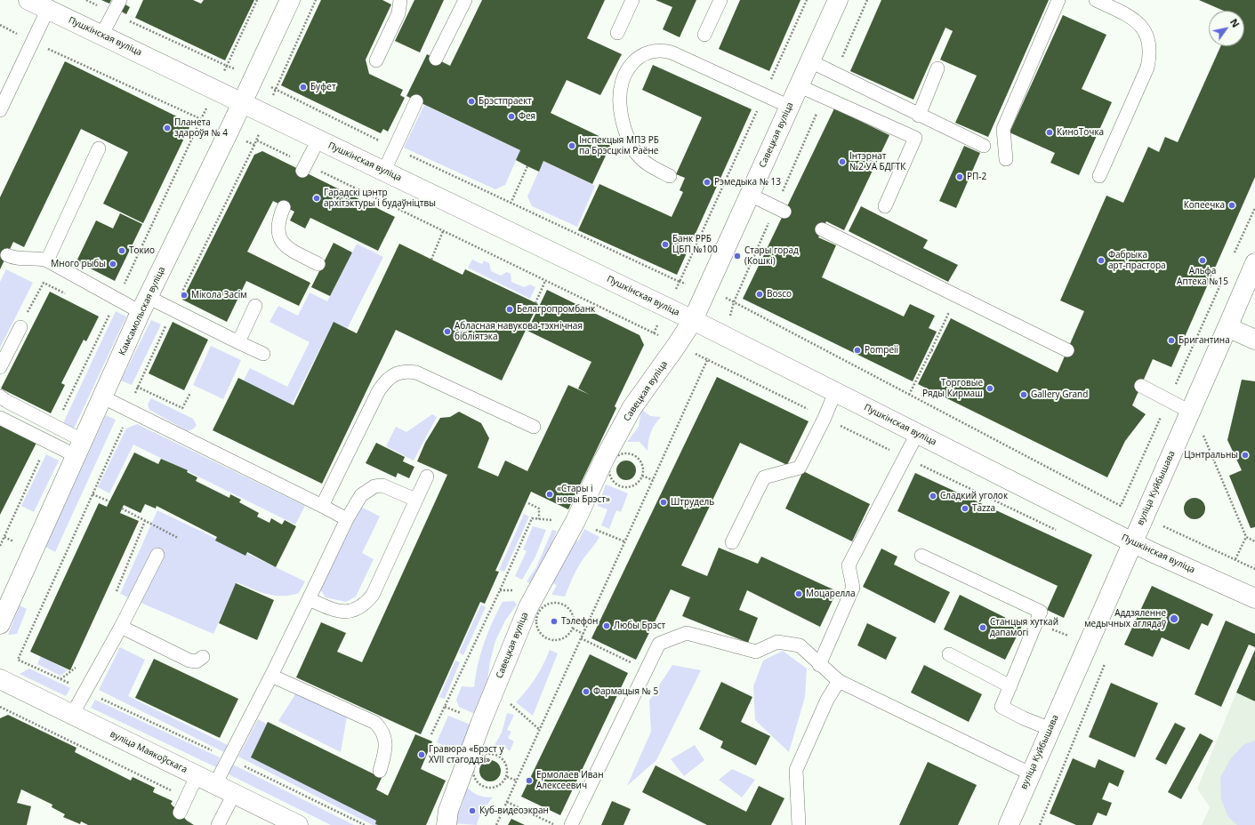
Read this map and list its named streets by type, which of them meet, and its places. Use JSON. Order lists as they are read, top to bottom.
{
  "streets": {
    "street": [
      "Пушкінская вуліца",
      "Савецкая вуліца",
      "Камсамольская вуліца",
      "вуліца Куйбышава",
      "вуліца Маякоўскага"
    ]
  },
  "crossings": [
    ["Пушкінская вуліца", "Савецкая вуліца"],
    ["Пушкінская вуліца", "Камсамольская вуліца"],
    ["Пушкінская вуліца", "вуліца Куйбышава"]
  ],
  "places": [
    "Буфет",
    "Брэстпраект",
    "Фея",
    "Планета здароўя № 4",
    "КиноТочка",
    "Інспекцыя МПЗ РБ па Брэсцкім Раёне",
    "Інтэрнат №2 УА БДГТК",
    "РП-2",
    "Рэмедыка № 13",
    "Гарадскі цэнтр архітэктуры і будаўніцтвы",
    "Копеечка",
    "Банк РРБ ЦБП №100",
    "Токио",
    "Стары горад (Кошкі)",
    "Фабрыка арт-прастора",
    "Альфа Аптека №15",
    "Много рыбы",
    "Bosco",
    "Мікола Засім",
    "Белагропромбанк",
    "Абласная навукова-тэхнічная бібліятэка",
    "Бригантина",
    "Pompeii",
    "Торговые Ряды Кирмаш",
    "Gallery Grand",
    "Цэнтральны",
    "«Стары і новы Брэст»",
    "Сладкий уголок",
    "Штрудель",
    "Tazza",
    "Моцарелла",
    "Аддзяленне медычных аглядаў",
    "Тэлефон",
    "Любы Брэст",
    "Станцыя хуткай дапамогі",
    "Фармацыя № 5",
    "Гравюра «Брэст у XVII стагоддзі»",
    "Ермолаев Иван Алексеевич",
    "Куб-видеоэкран"
  ],
  "north": "top right"
}
